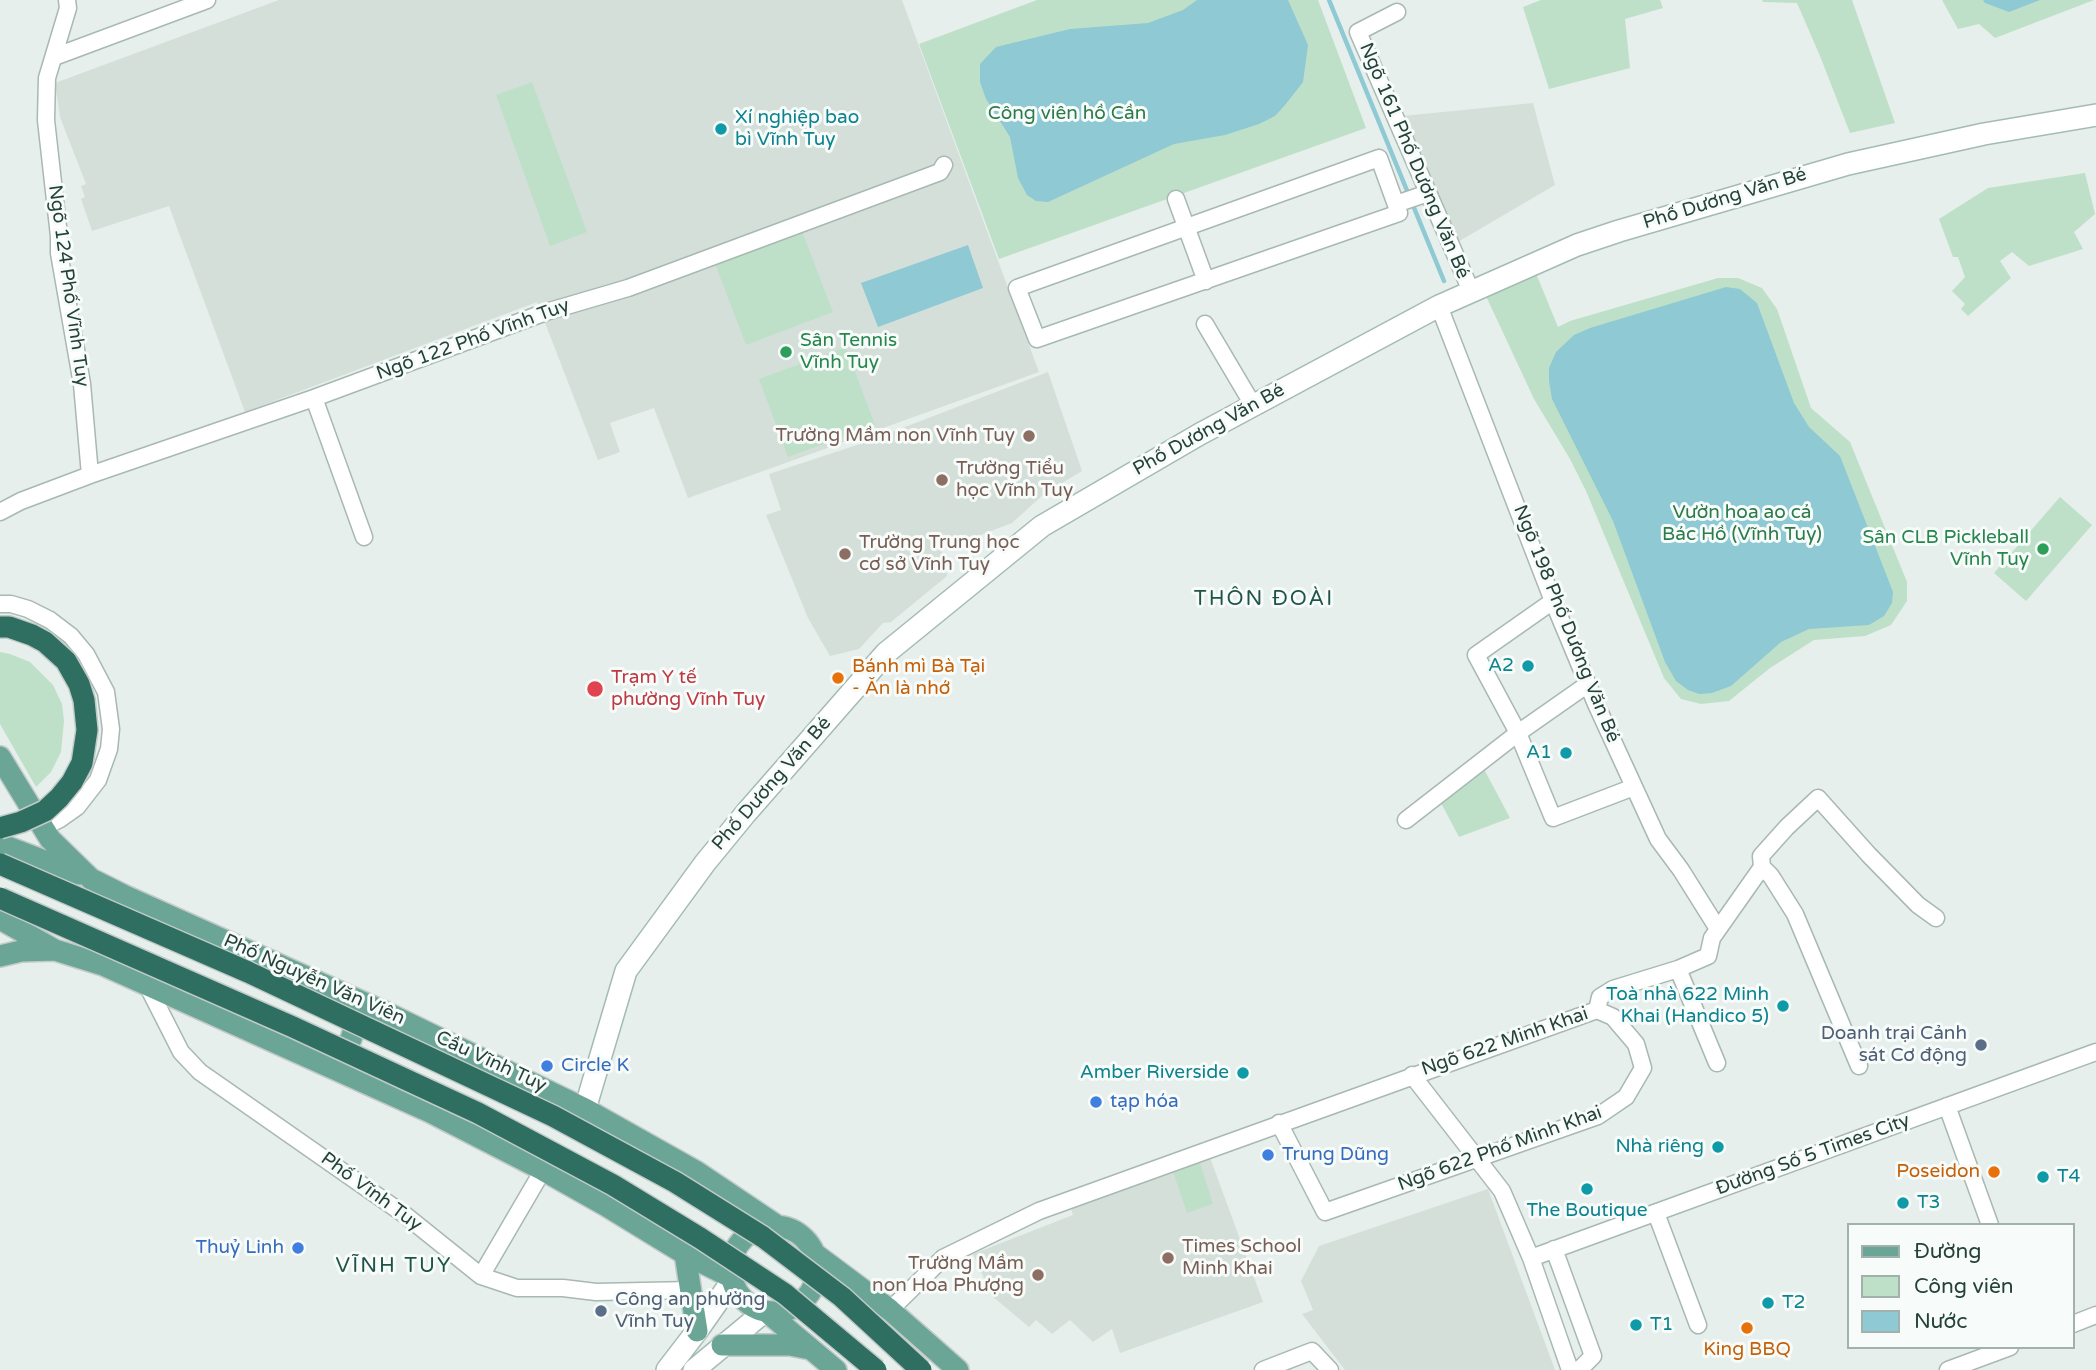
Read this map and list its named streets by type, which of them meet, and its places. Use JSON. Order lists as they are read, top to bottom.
{
  "streets": {
    "highway": ["Cầu Vĩnh Tuy"],
    "main road": ["Phố Nguyễn Văn Viên"],
    "street": [
      "Ngõ 161 Phố Dương Văn Bé",
      "Phố Dương Văn Bé",
      "Ngõ 124 Phố Vĩnh Tuy",
      "Ngõ 122 Phố Vĩnh Tuy",
      "Ngõ 198 Phố Dương Văn Bé",
      "Ngõ 622 Minh Khai",
      "Ngõ 622 Phố Minh Khai",
      "Đường Số 5 Times City",
      "Phố Vĩnh Tuy"
    ]
  },
  "crossings": [
    ["Ngõ 161 Phố Dương Văn Bé", "Phố Dương Văn Bé"],
    ["Phố Dương Văn Bé", "Ngõ 198 Phố Dương Văn Bé"],
    ["Phố Dương Văn Bé", "Phố Nguyễn Văn Viên"],
    ["Ngõ 124 Phố Vĩnh Tuy", "Ngõ 122 Phố Vĩnh Tuy"],
    ["Ngõ 622 Minh Khai", "Ngõ 622 Phố Minh Khai"]
  ],
  "districts": ["THÔN ĐOÀI", "VĨNH TUY"],
  "parks": ["Công viên hồ Cần", "Vườn hoa ao cá Bác Hồ (Vĩnh Tuy)"],
  "places": [
    "Xí nghiệp bao bì Vĩnh Tuy",
    "Sân Tennis Vĩnh Tuy",
    "Trường Mầm non Vĩnh Tuy",
    "Trường Tiểu học Vĩnh Tuy",
    "Sân CLB Pickleball Vĩnh Tuy",
    "Trường Trung học cơ sở Vĩnh Tuy",
    "A2",
    "Bánh mì Bà Tại - Ăn là nhớ",
    "Trạm Y tế phường Vĩnh Tuy",
    "A1",
    "Toà nhà 622 Minh Khai (Handico 5)",
    "Doanh trại Cảnh sát Cơ động",
    "Circle K",
    "Amber Riverside",
    "tạp hóa",
    "Nhà riêng",
    "Trung Dũng",
    "Poseidon",
    "T4",
    "The Boutique",
    "T3",
    "Thuỷ Linh",
    "Times School Minh Khai",
    "Trường Mầm non Hoa Phượng",
    "T2",
    "Công an phường Vĩnh Tuy",
    "T1",
    "King BBQ"
  ],
  "legend": ["Đường", "Công viên", "Nước"]
}
